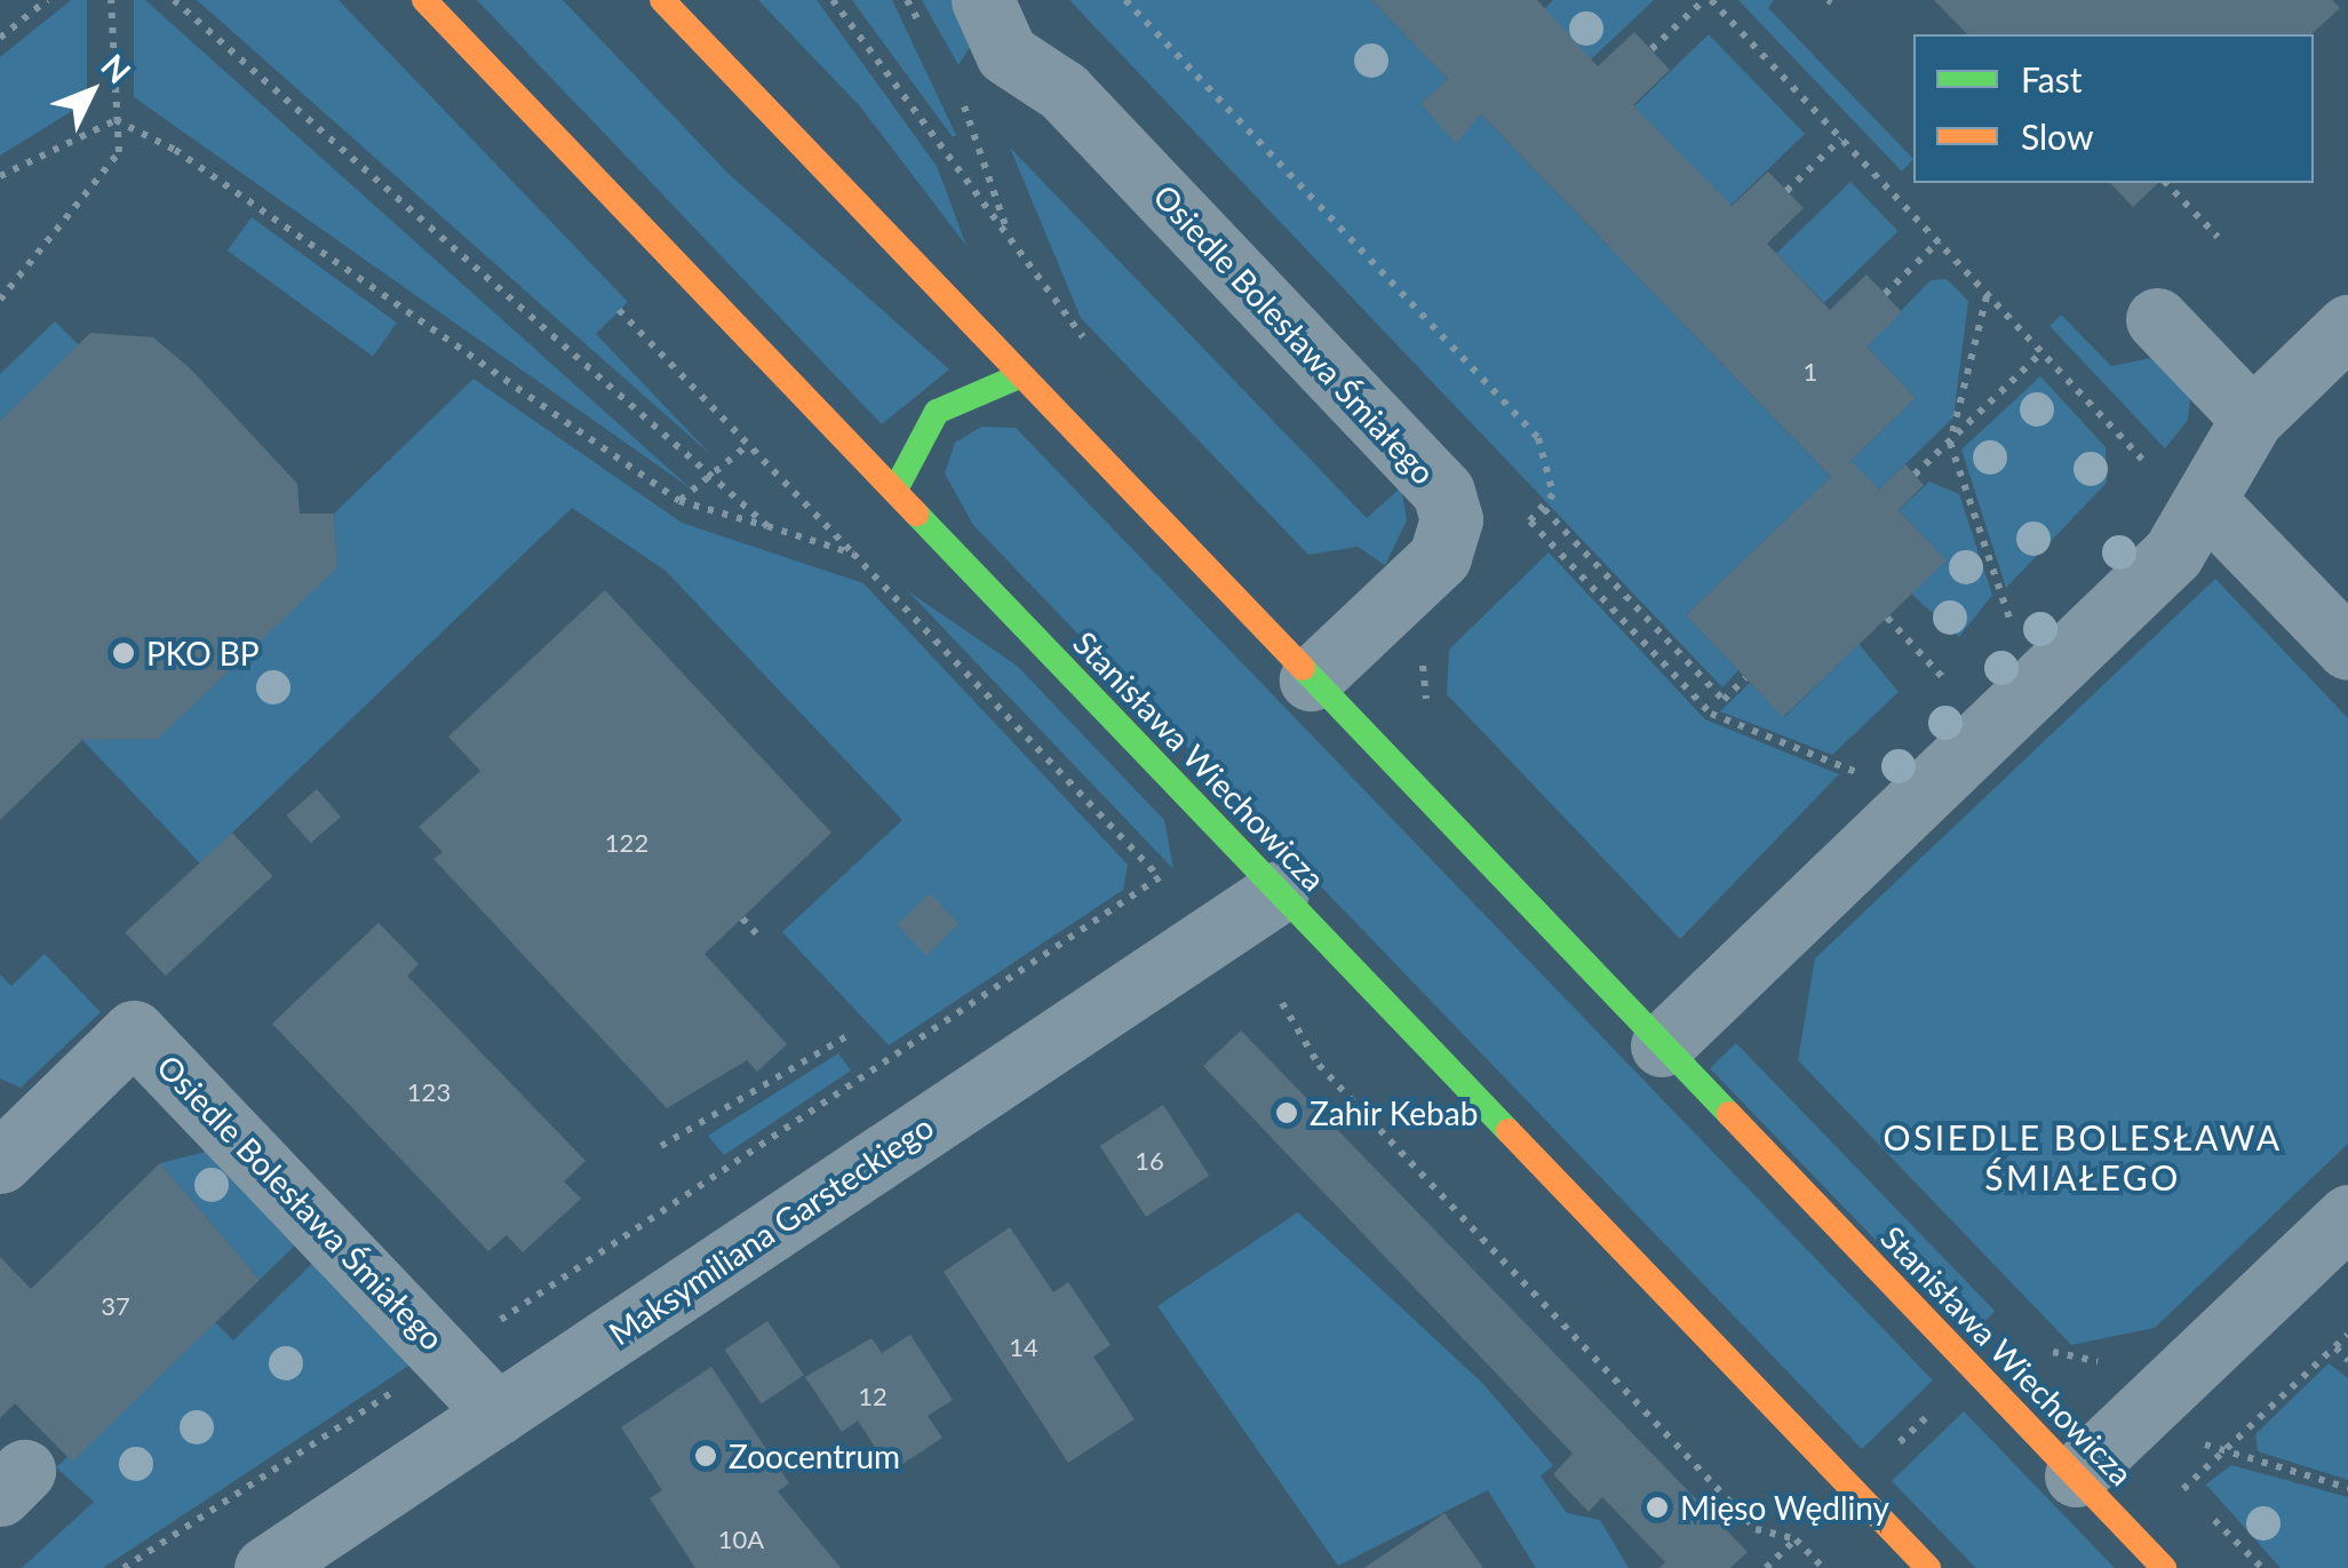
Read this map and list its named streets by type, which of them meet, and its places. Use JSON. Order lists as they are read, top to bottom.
{
  "streets": {
    "street": ["Osiedle Bolesława Śmiałego", "Stanisława Wiechowicza", "Maksymiliana Garsteckiego"]
  },
  "crossings": [
    ["Osiedle Bolesława Śmiałego", "Stanisława Wiechowicza"],
    ["Osiedle Bolesława Śmiałego", "Maksymiliana Garsteckiego"],
    ["Stanisława Wiechowicza", "Maksymiliana Garsteckiego"]
  ],
  "districts": ["OSIEDLE BOLESŁAWA ŚMIAŁEGO"],
  "places": [
    "PKO BP",
    "Zahir Kebab",
    "Zoocentrum",
    "Mięso Wędliny"
  ],
  "house_numbers": [
    "1",
    "122",
    "123",
    "16",
    "37",
    "14",
    "12",
    "10A"
  ],
  "legend": ["Fast", "Slow"],
  "north": "top right"
}
